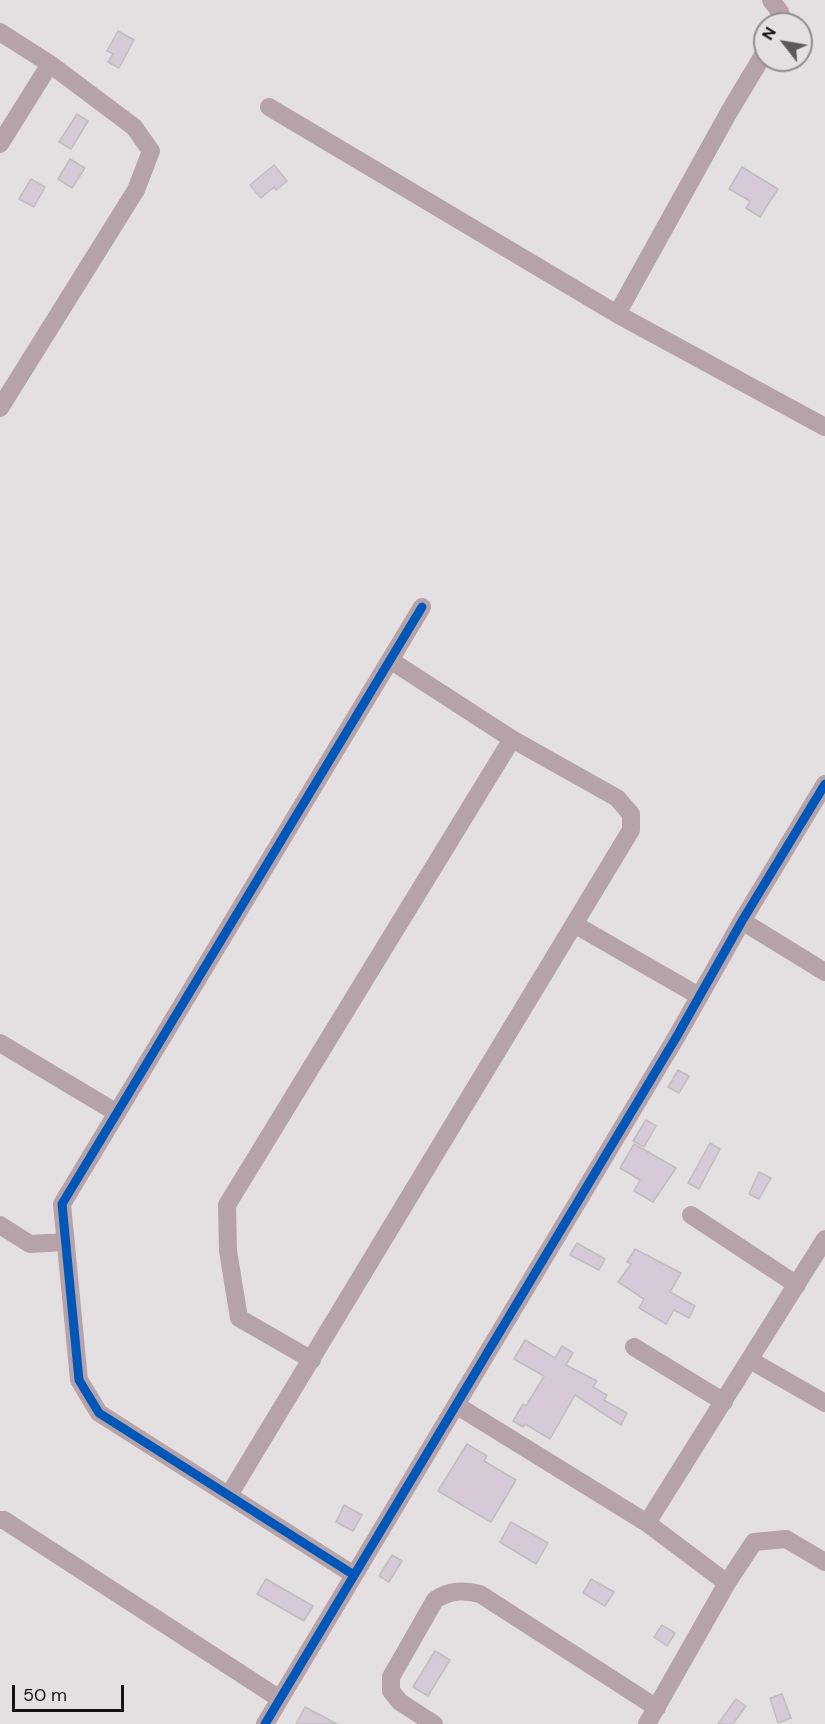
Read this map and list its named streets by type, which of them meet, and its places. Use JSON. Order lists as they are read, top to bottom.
{
  "scale_bar": "50 m",
  "north": "top left"
}
